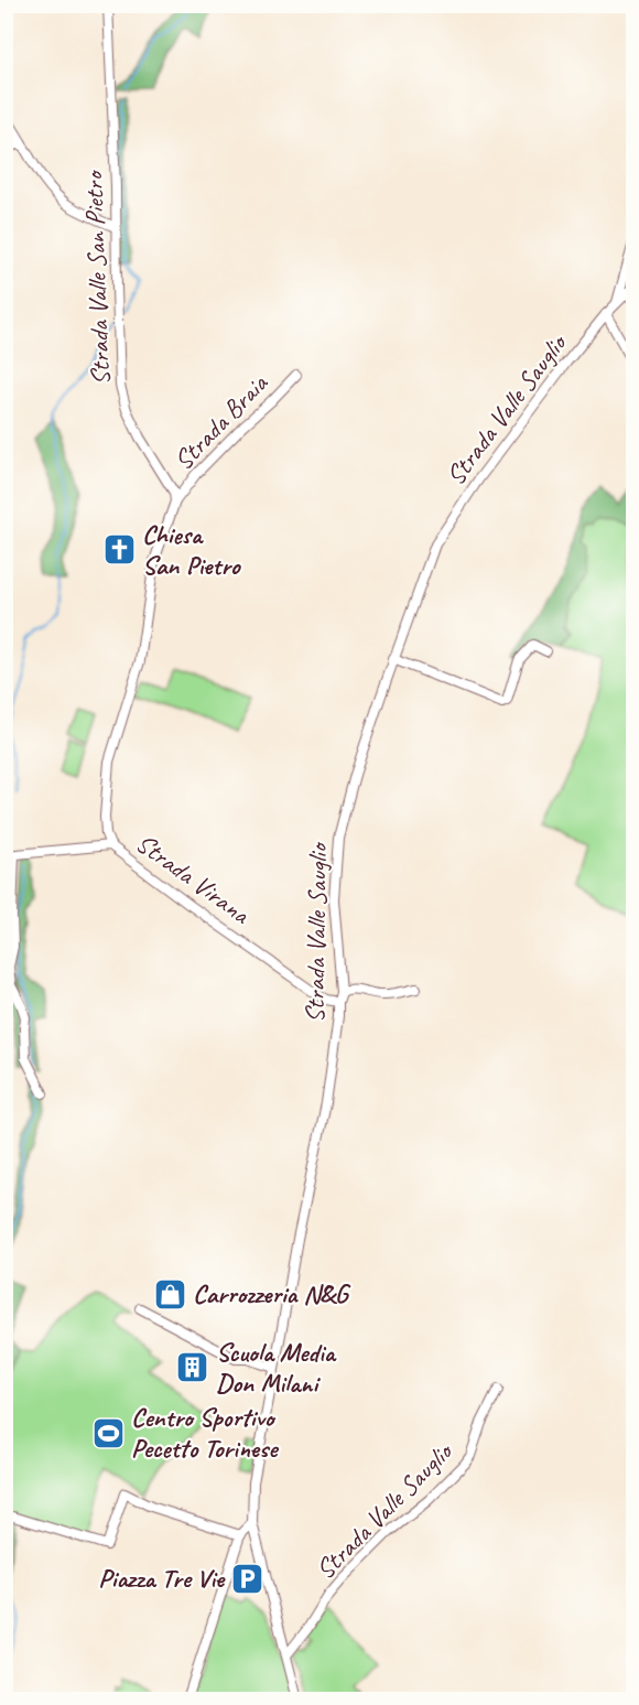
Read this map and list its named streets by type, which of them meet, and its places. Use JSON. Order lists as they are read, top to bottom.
{
  "streets": {
    "street": [
      "Strada Valle San Pietro",
      "Strada Valle Sauglio",
      "Strada Braia",
      "Strada Virana"
    ]
  },
  "crossings": [
    ["Strada Valle San Pietro", "Strada Braia"],
    ["Strada Valle Sauglio", "Strada Virana"]
  ],
  "places": {
    "church": ["Chiesa San Pietro"],
    "shop": ["Carrozzeria N&G"],
    "building": ["Scuola Media Don Milani"],
    "sports": ["Centro Sportivo Pecetto Torinese"],
    "parking": ["Piazza Tre Vie"]
  }
}
